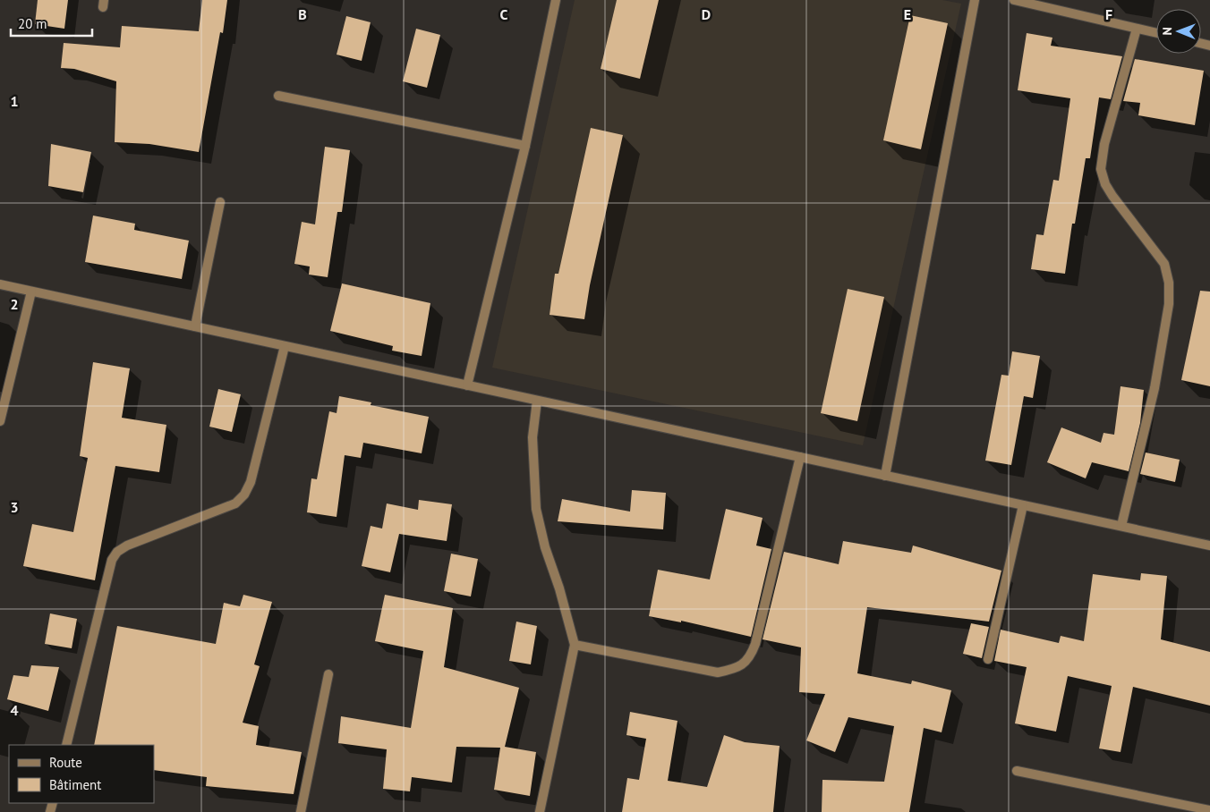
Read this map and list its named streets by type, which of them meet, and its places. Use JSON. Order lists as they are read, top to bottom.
{
  "legend": ["Route", "Bâtiment"],
  "scale_bar": "20 m",
  "north": "left",
  "grid": {
    "columns": [
      "B",
      "C",
      "D",
      "E",
      "F"
    ],
    "rows": [
      "1",
      "2",
      "3",
      "4"
    ]
  }
}
